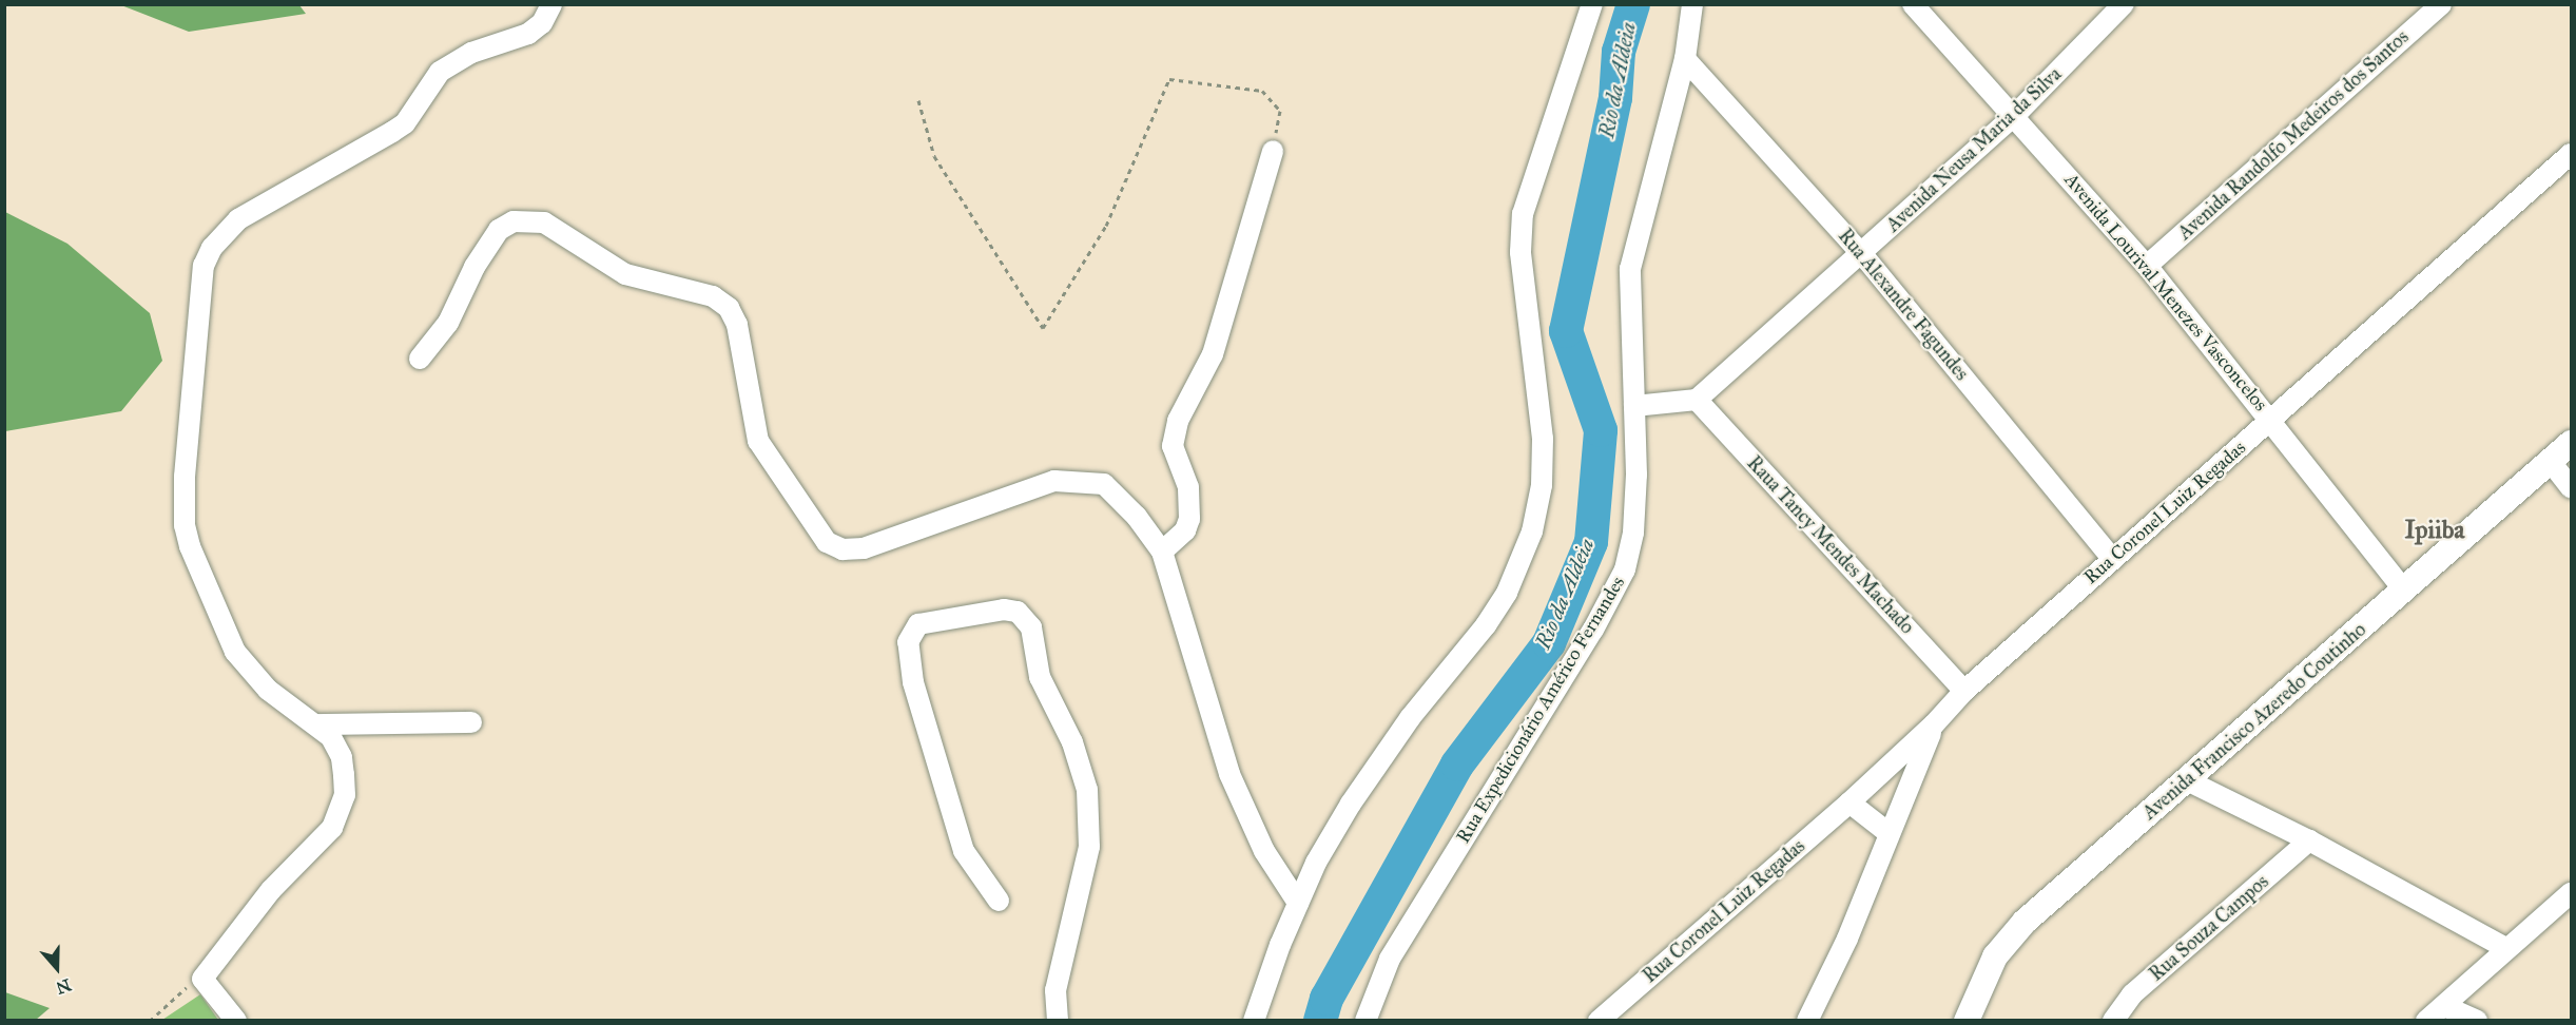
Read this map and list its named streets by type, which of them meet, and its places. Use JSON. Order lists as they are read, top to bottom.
{
  "streets": {
    "main road": ["Avenida Francisco Azeredo Coutinho"],
    "street": [
      "Avenida Randolfo Medeiros dos Santos",
      "Avenida Neusa Maria da Silva",
      "Avenida Lourival Menezes Vasconcelos",
      "Rua Alexandre Fagundes",
      "Rua Coronel Luiz Regadas",
      "Raua Tancy Mendes Machado",
      "Rua Expedicionário Américo Fernandes",
      "Rua Souza Campos"
    ]
  },
  "crossings": [
    ["Avenida Randolfo Medeiros dos Santos", "Avenida Lourival Menezes Vasconcelos"],
    ["Avenida Neusa Maria da Silva", "Avenida Lourival Menezes Vasconcelos"],
    ["Avenida Neusa Maria da Silva", "Rua Alexandre Fagundes"],
    ["Avenida Neusa Maria da Silva", "Raua Tancy Mendes Machado"],
    ["Avenida Lourival Menezes Vasconcelos", "Rua Coronel Luiz Regadas"],
    ["Avenida Lourival Menezes Vasconcelos", "Avenida Francisco Azeredo Coutinho"],
    ["Rua Alexandre Fagundes", "Rua Coronel Luiz Regadas"],
    ["Rua Alexandre Fagundes", "Rua Expedicionário Américo Fernandes"],
    ["Rua Coronel Luiz Regadas", "Raua Tancy Mendes Machado"]
  ],
  "districts": ["Ipiiba"],
  "water": ["Rio da Aldeia"],
  "north": "bottom"
}
